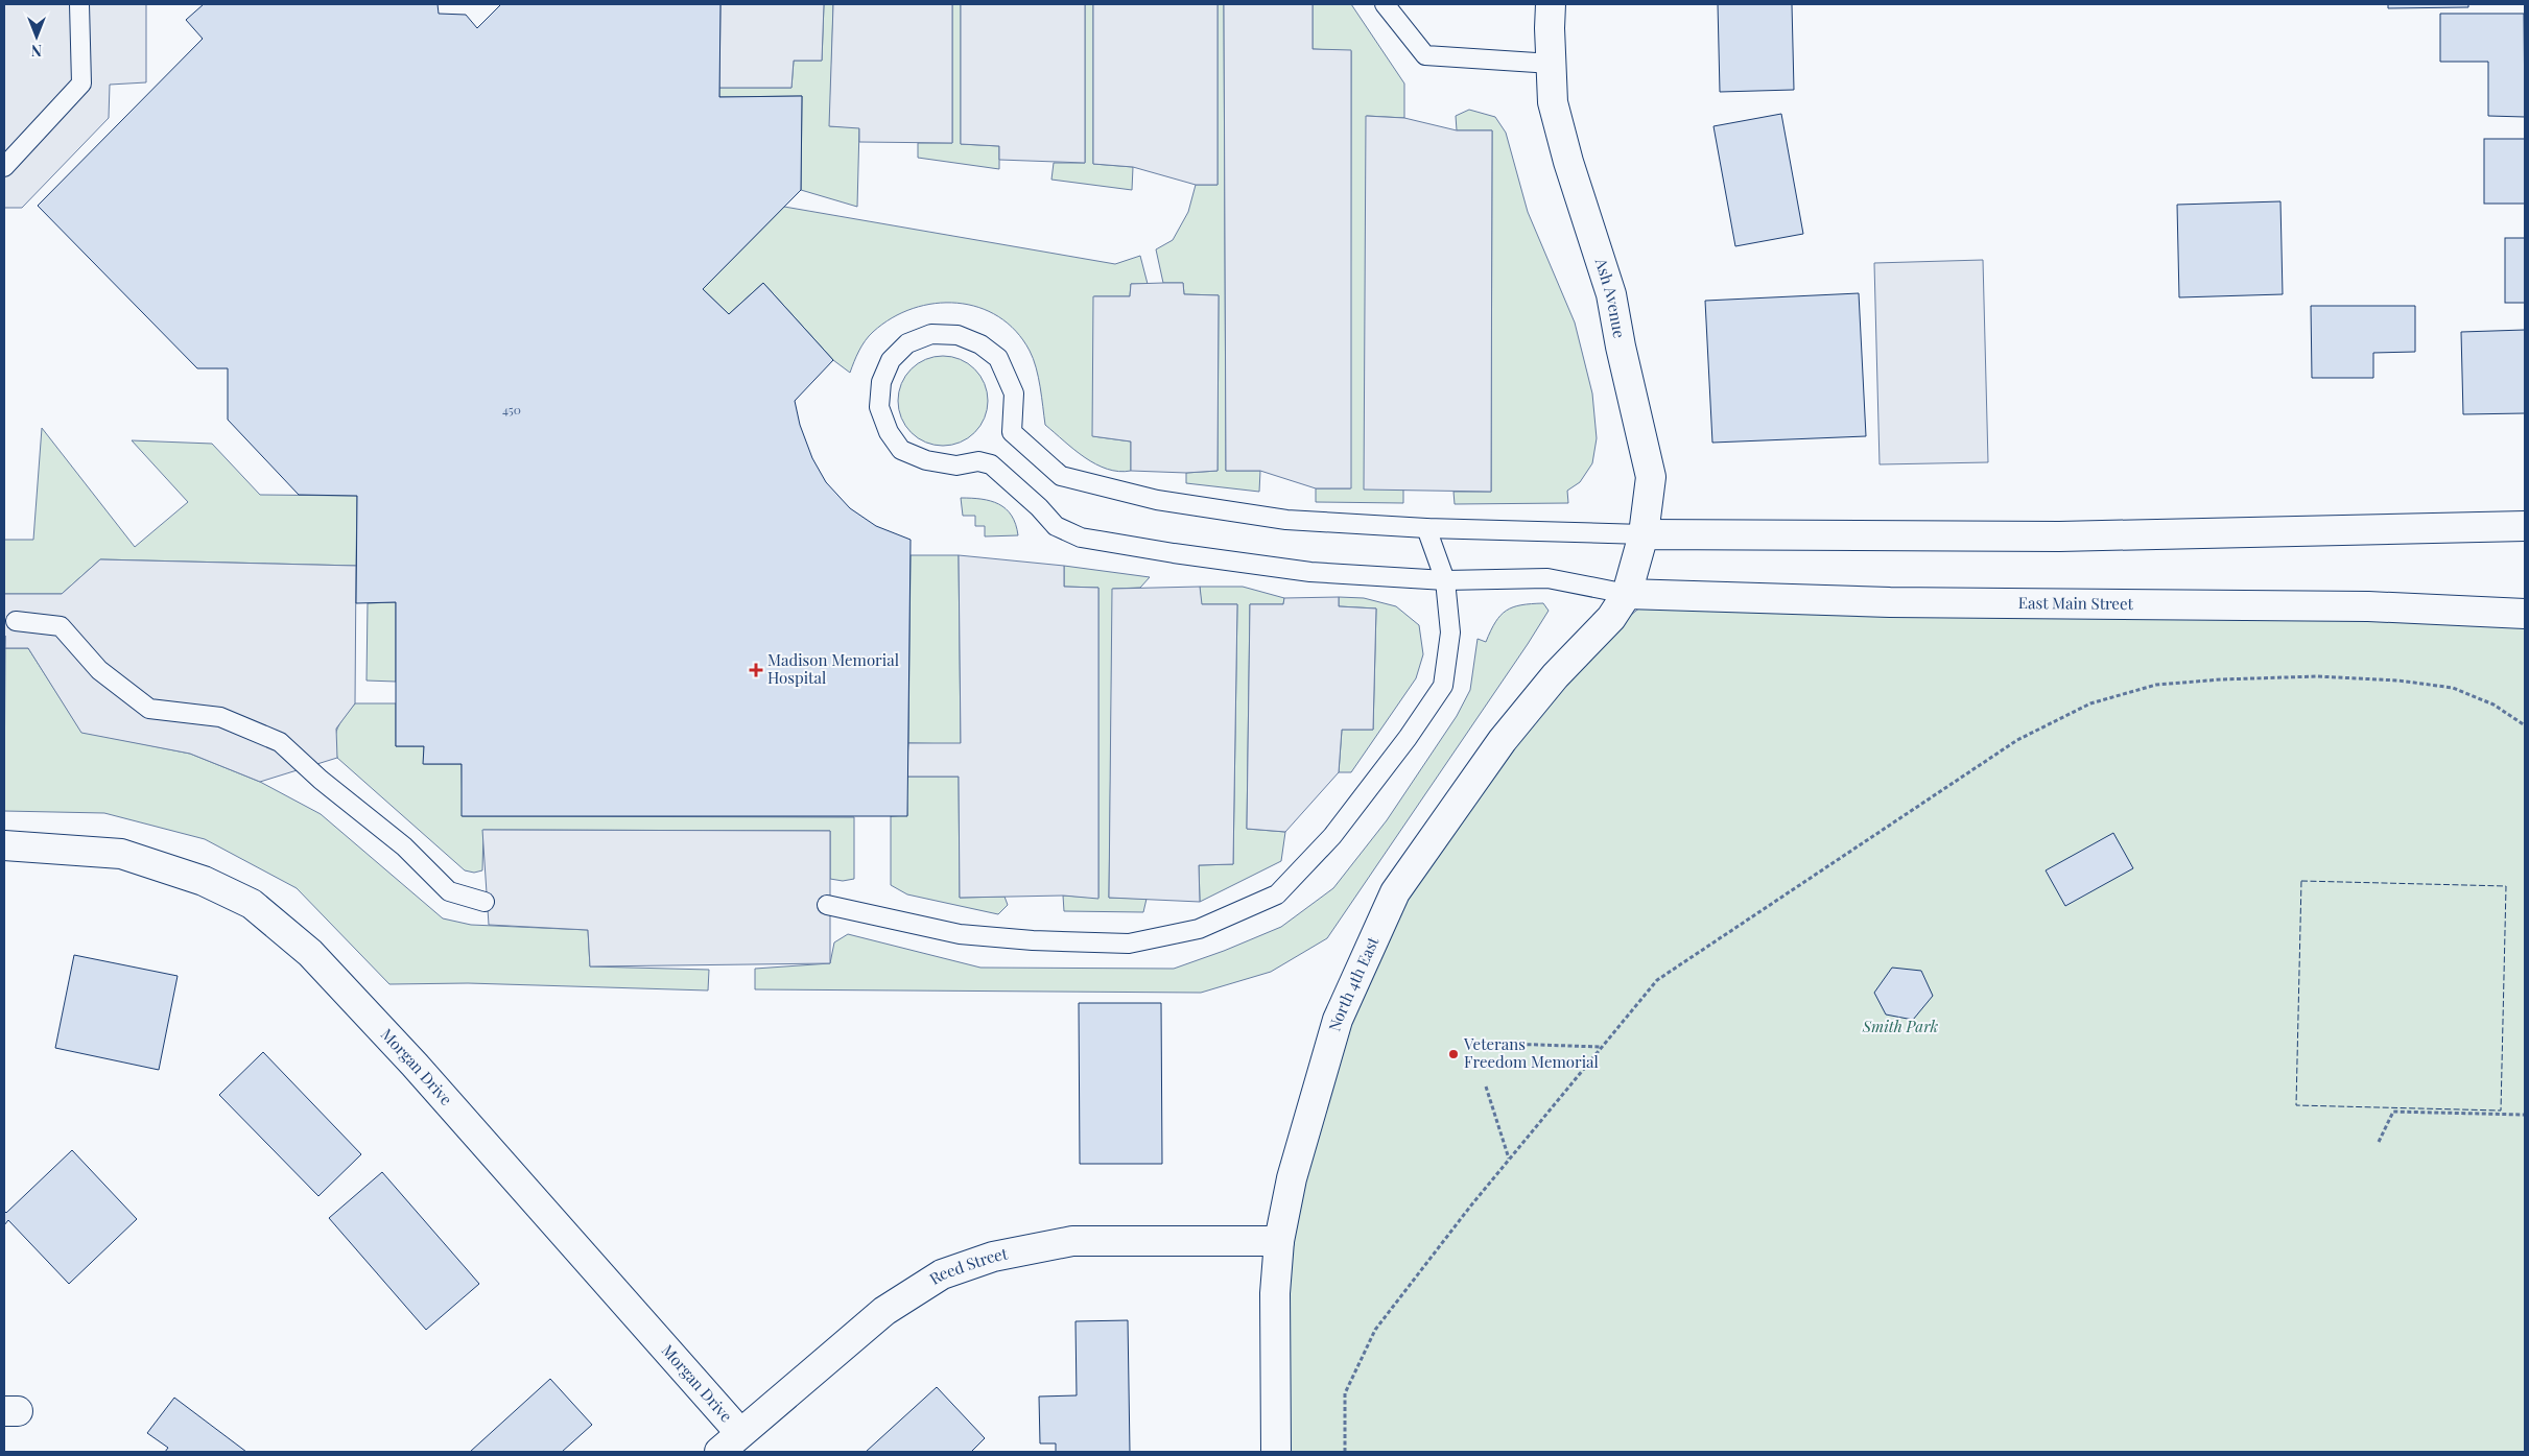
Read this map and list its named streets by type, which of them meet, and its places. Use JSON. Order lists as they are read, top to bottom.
{
  "streets": {
    "street": [
      "Ash Avenue",
      "East Main Street",
      "North 4th East",
      "Morgan Drive",
      "Reed Street"
    ]
  },
  "crossings": [
    ["Ash Avenue", "East Main Street"],
    ["Ash Avenue", "North 4th East"],
    ["East Main Street", "North 4th East"],
    ["North 4th East", "Reed Street"],
    ["Morgan Drive", "Reed Street"]
  ],
  "parks": ["Smith Park"],
  "places": {
    "health": ["Madison Memorial Hospital"],
    "other": ["Veterans Freedom Memorial"]
  },
  "house_numbers": ["450"],
  "north": "bottom"
}
